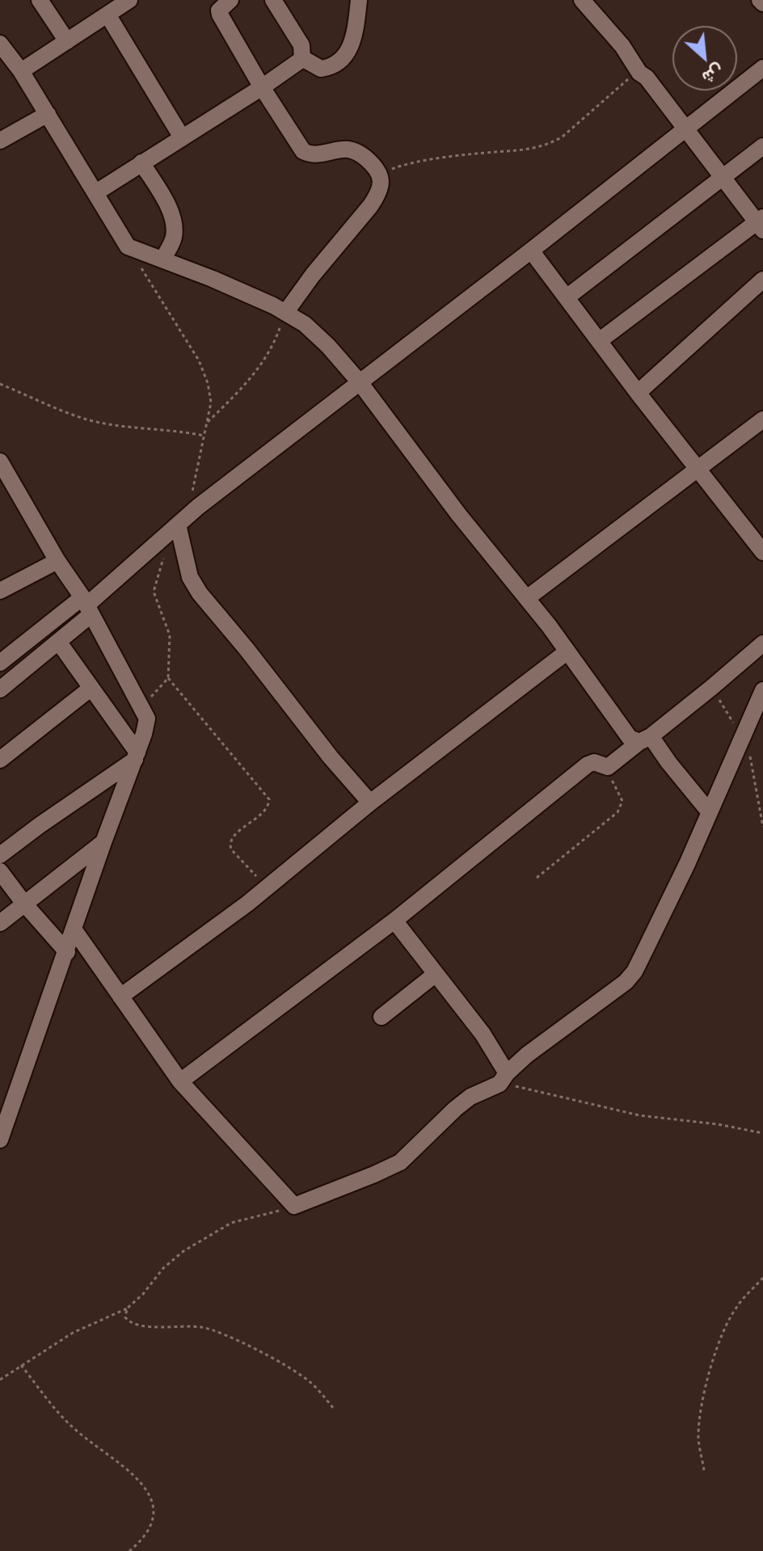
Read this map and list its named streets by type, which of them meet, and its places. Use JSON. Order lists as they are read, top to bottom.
{
  "north": "bottom right"
}
